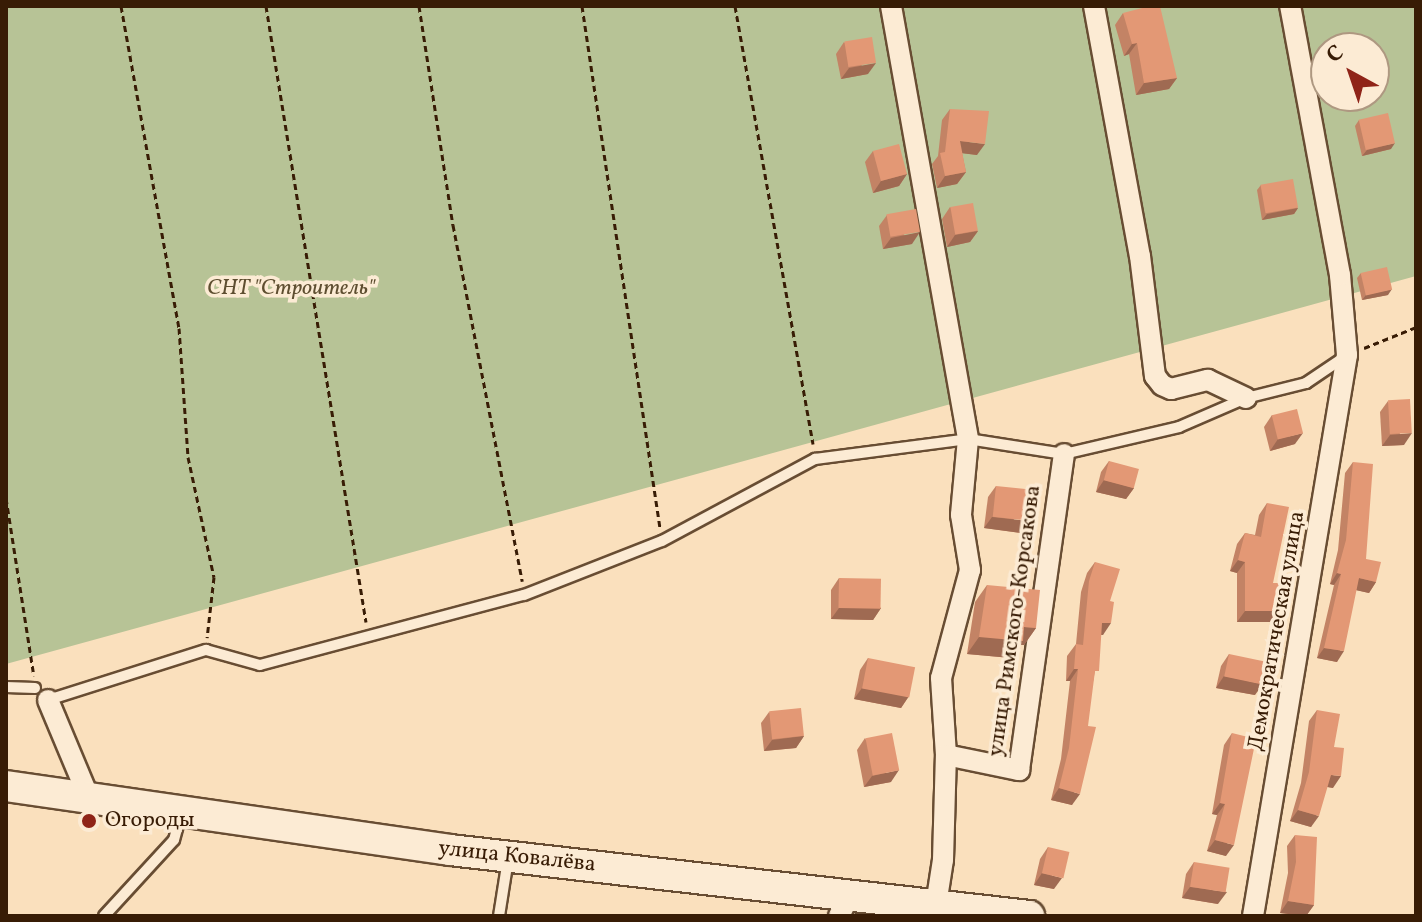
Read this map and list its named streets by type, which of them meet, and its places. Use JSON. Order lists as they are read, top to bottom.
{
  "streets": {
    "street": ["улица Римского-Корсакова", "Демократическая улица", "улица Ковалёва"]
  },
  "parks": ["СНТ \"Строитель\""],
  "places": ["Огороды"],
  "north": "top left"
}
